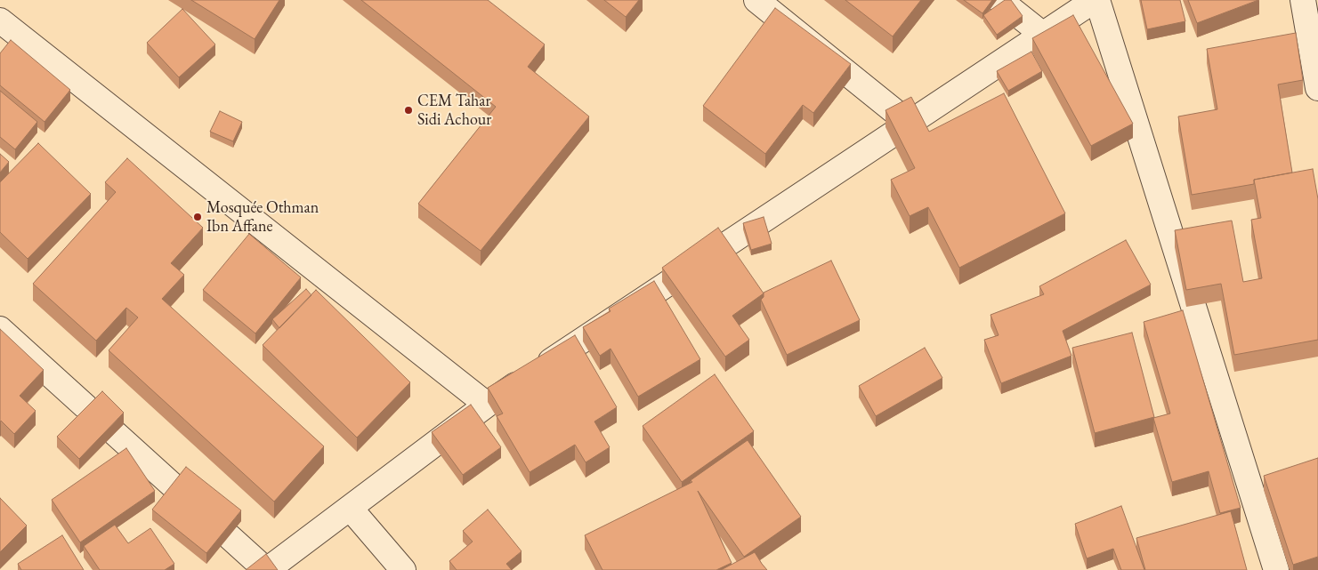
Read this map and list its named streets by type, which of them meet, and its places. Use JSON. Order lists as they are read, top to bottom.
{
  "places": ["CEM Tahar Sidi Achour", "Mosquée Othman Ibn Affane"]
}
